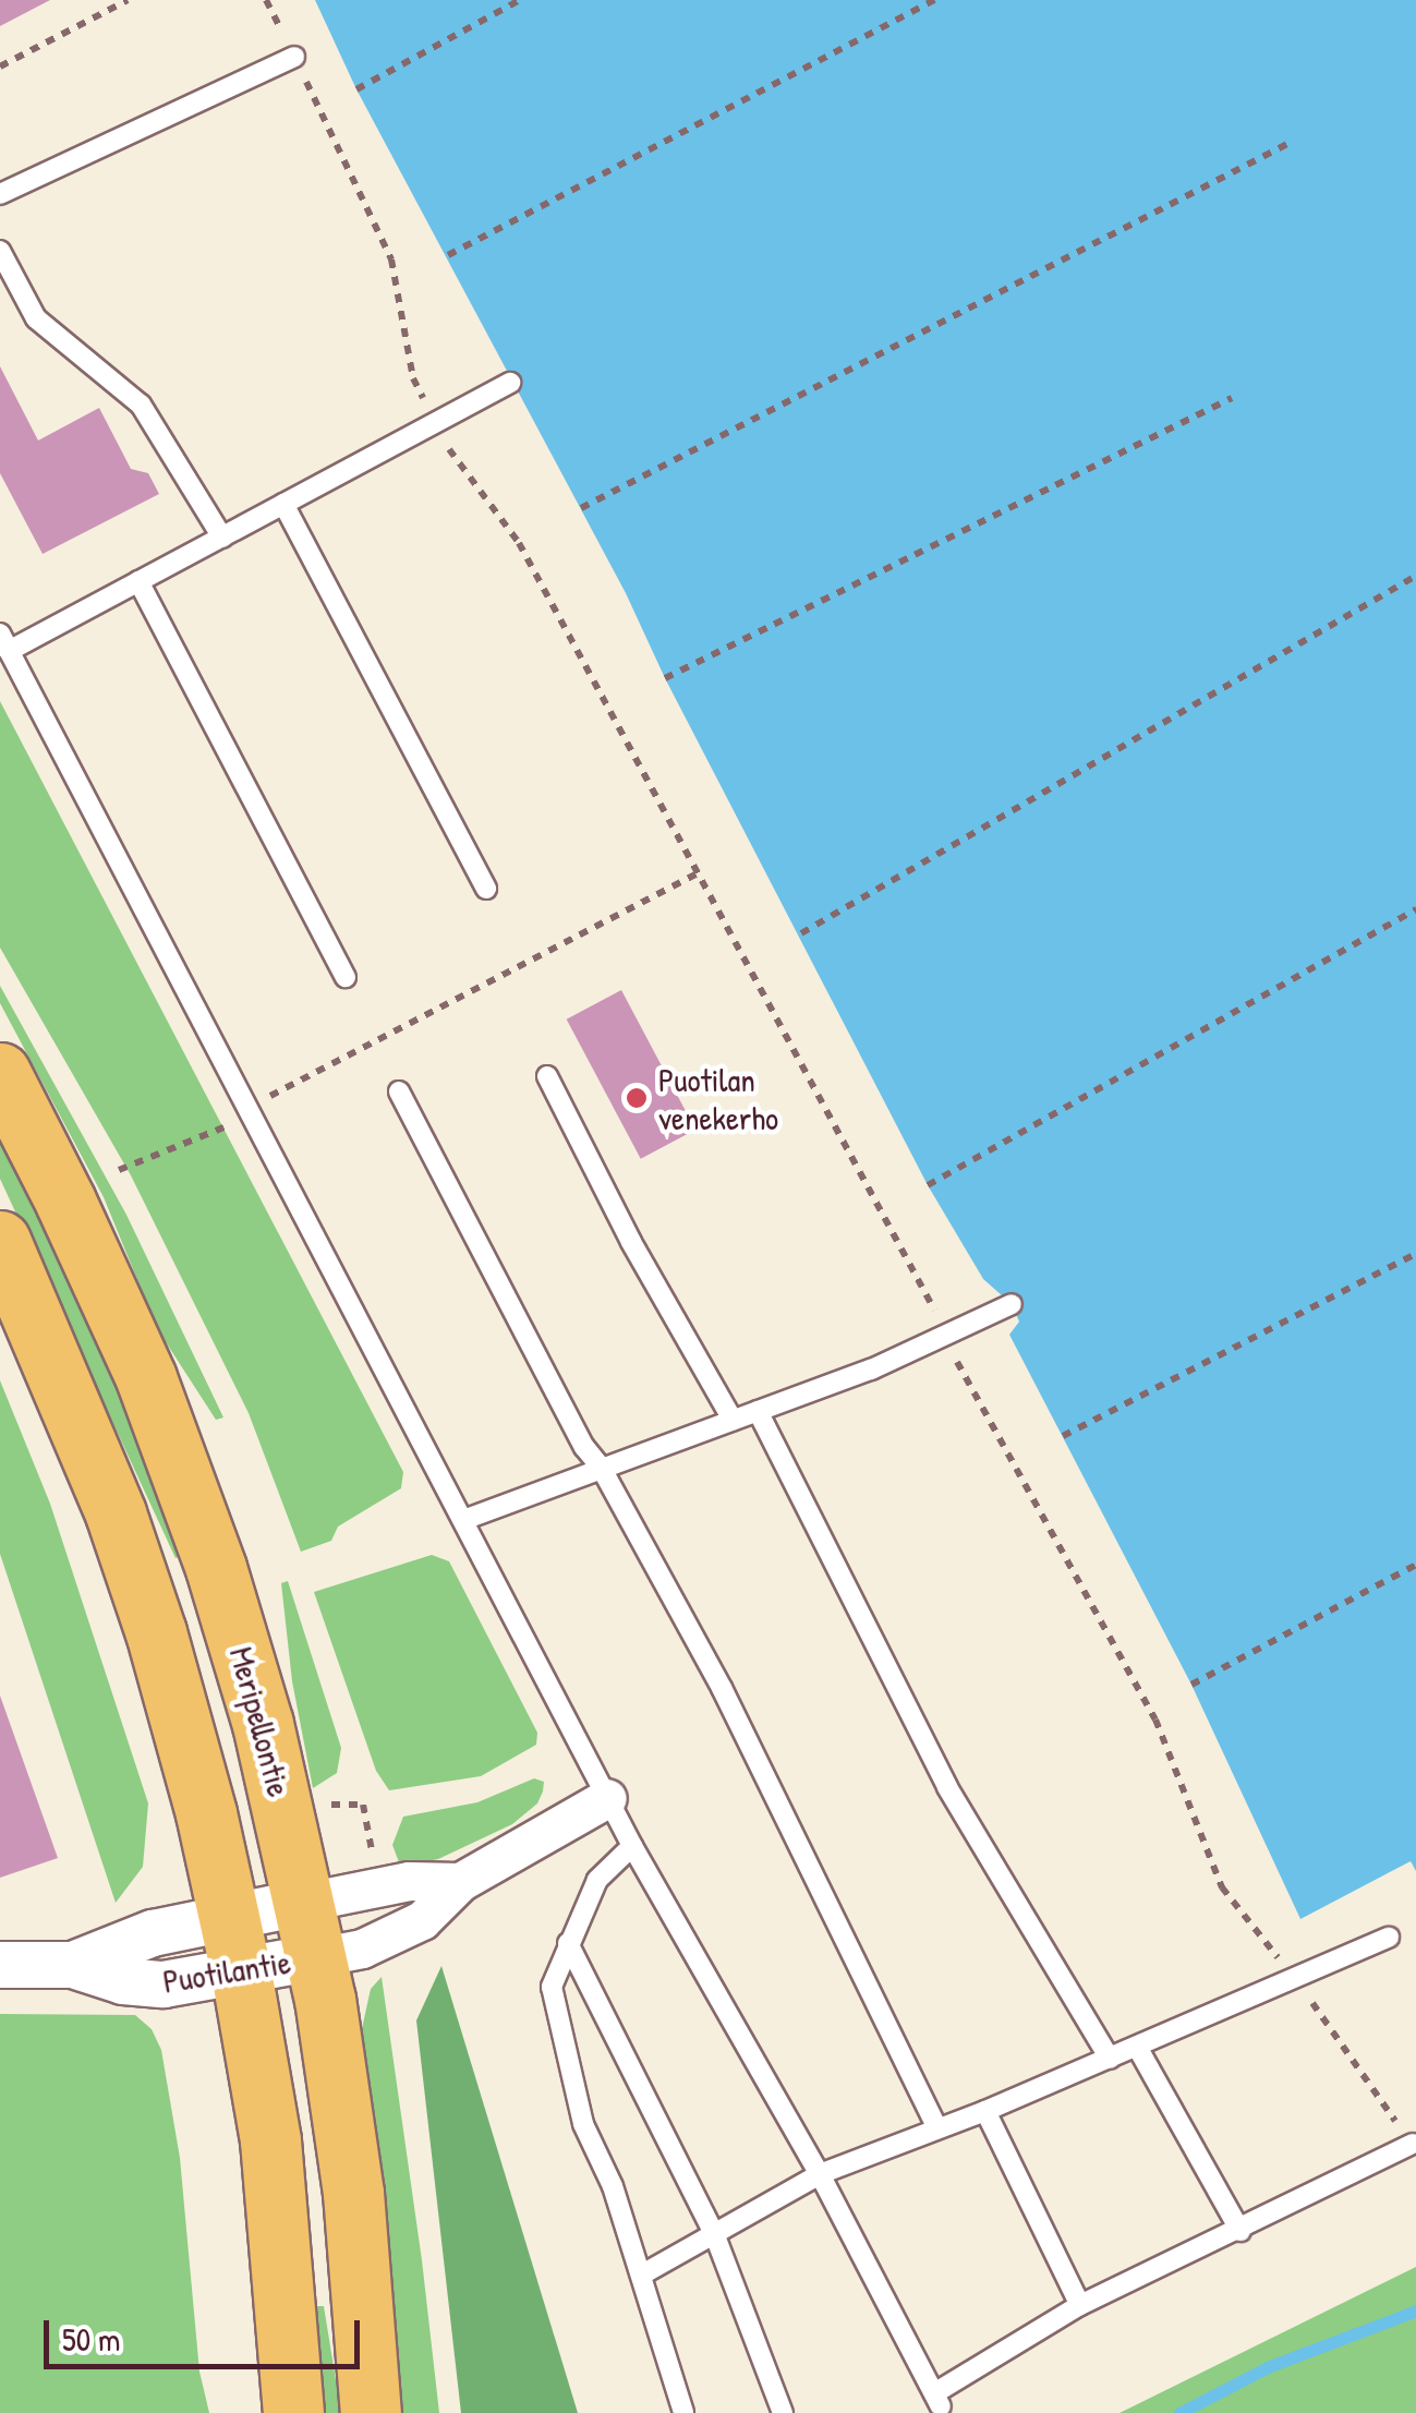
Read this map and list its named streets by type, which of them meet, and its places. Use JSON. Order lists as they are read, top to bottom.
{
  "streets": {
    "main road": ["Meripellontie"],
    "street": ["Puotilantie"]
  },
  "crossings": [
    ["Meripellontie", "Puotilantie"]
  ],
  "places": ["Puotilan venekerho"],
  "scale_bar": "50 m"
}
